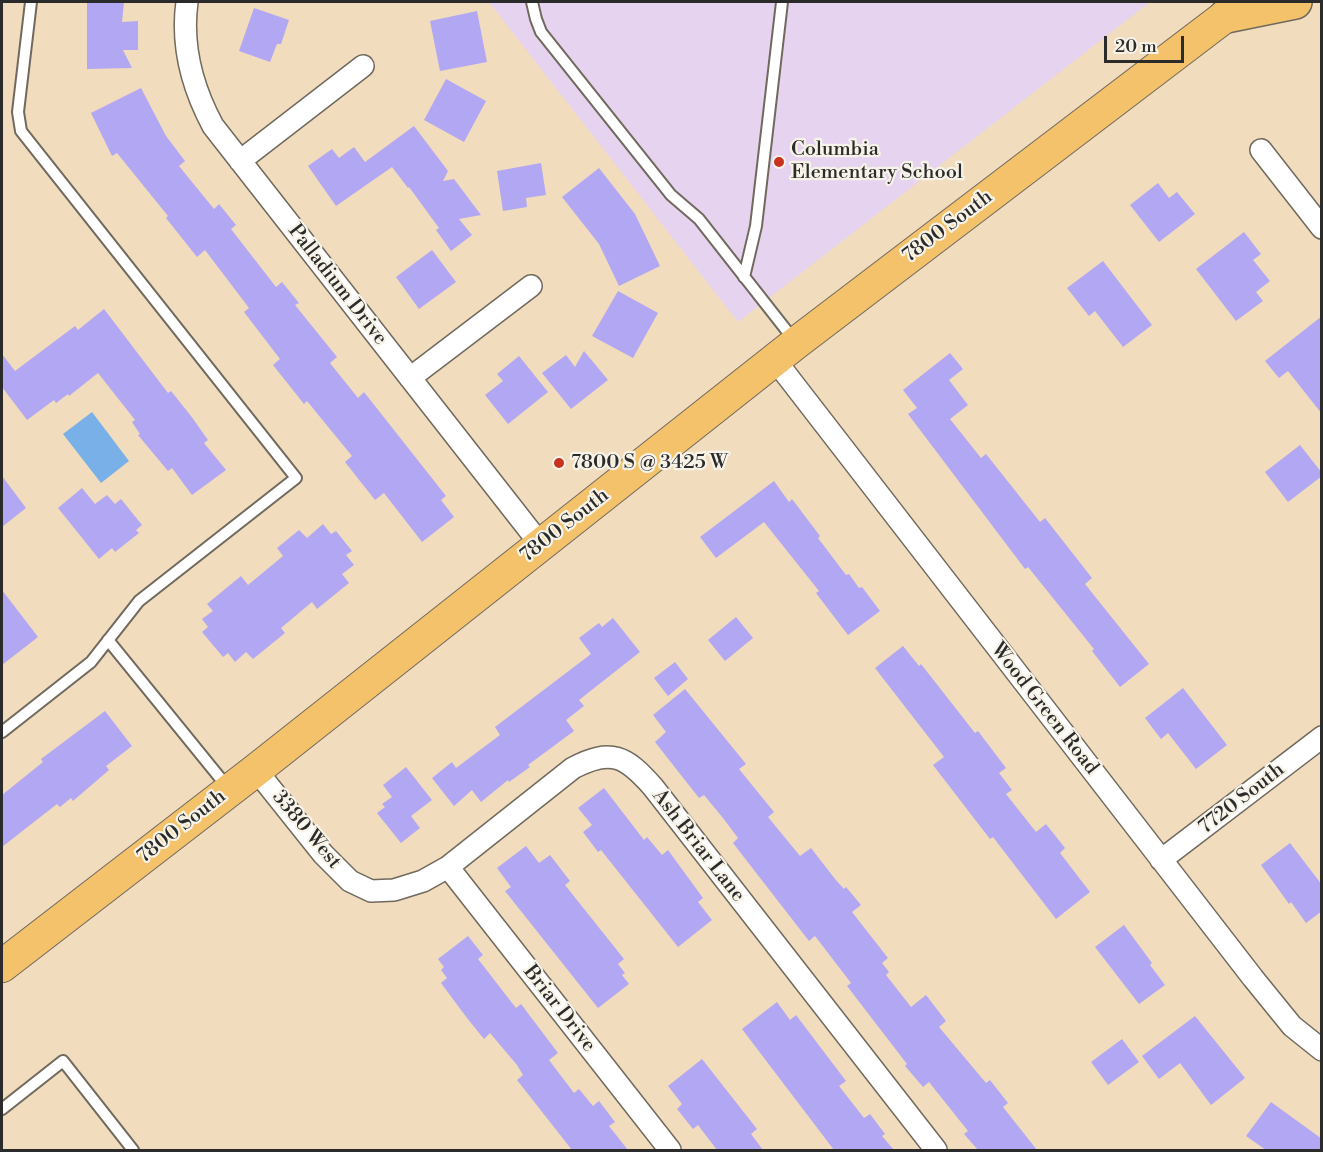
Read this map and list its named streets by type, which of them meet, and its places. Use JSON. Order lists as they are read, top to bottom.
{
  "streets": {
    "main road": ["7800 South"],
    "street": [
      "Palladium Drive",
      "Wood Green Road",
      "7720 South",
      "3380 West",
      "Ash Briar Lane",
      "Briar Drive"
    ]
  },
  "crossings": [
    ["7800 South", "Palladium Drive"],
    ["7800 South", "Wood Green Road"],
    ["7800 South", "3380 West"],
    ["Wood Green Road", "7720 South"],
    ["3380 West", "Ash Briar Lane"],
    ["Ash Briar Lane", "Briar Drive"]
  ],
  "places": ["Columbia Elementary School", "7800 S @ 3425 W"],
  "scale_bar": "20 m"
}
